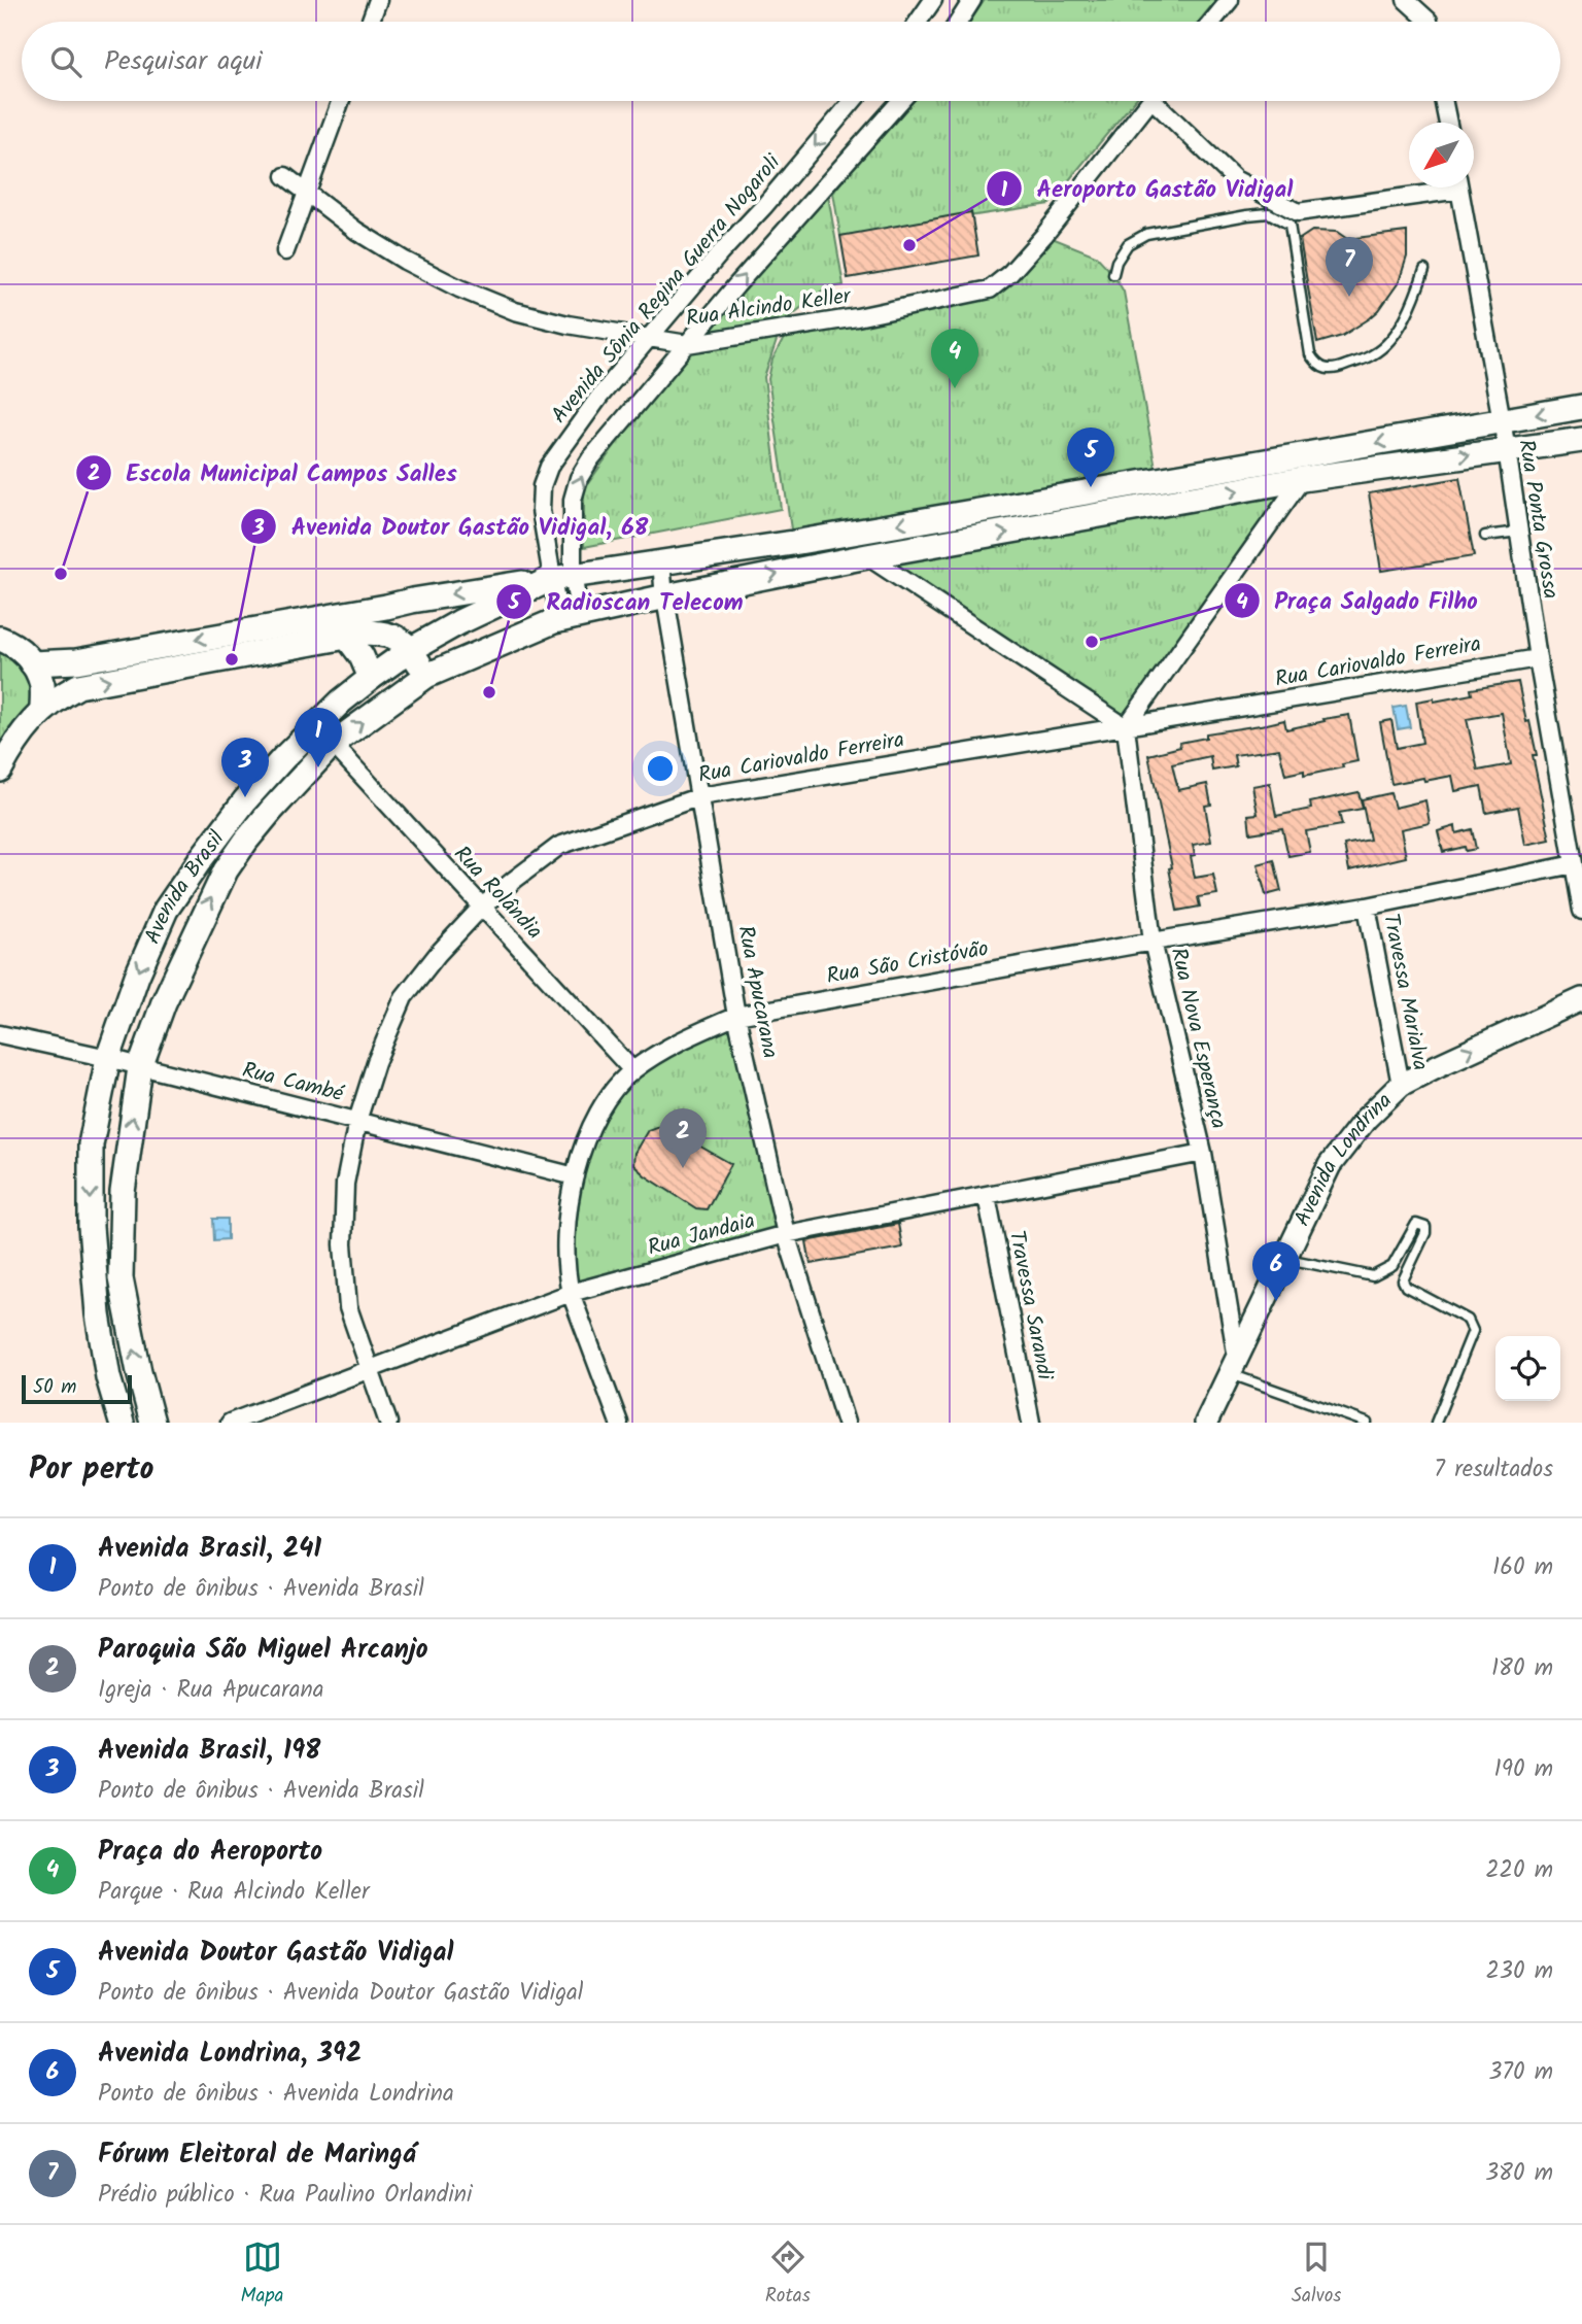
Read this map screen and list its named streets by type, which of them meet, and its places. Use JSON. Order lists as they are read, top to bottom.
{
  "streets": {
    "main road": ["Avenida Brasil"],
    "street": [
      "Avenida Sônia Regina Guerra Nogaroli",
      "Rua Alcindo Keller",
      "Rua Ponta Grossa",
      "Rua Cariovaldo Ferreira",
      "Rua Rolândia",
      "Rua São Cristóvão",
      "Rua Apucarana",
      "Travessa Marialva",
      "Rua Nova Esperança",
      "Rua Cambé",
      "Avenida Londrina",
      "Rua Jandaia",
      "Travessa Sarandi"
    ]
  },
  "crossings": [
    ["Avenida Sônia Regina Guerra Nogaroli", "Rua Alcindo Keller"],
    ["Avenida Sônia Regina Guerra Nogaroli", "Avenida Brasil"],
    ["Rua Ponta Grossa", "Rua Cariovaldo Ferreira"],
    ["Rua Ponta Grossa", "Avenida Brasil"],
    ["Rua Ponta Grossa", "Rua São Cristóvão"],
    ["Rua Cariovaldo Ferreira", "Rua Rolândia"],
    ["Rua Cariovaldo Ferreira", "Rua Apucarana"],
    ["Rua Cariovaldo Ferreira", "Rua Nova Esperança"],
    ["Rua Cariovaldo Ferreira", "Rua Cambé"],
    ["Rua Cariovaldo Ferreira", "Rua Jandaia"],
    ["Avenida Brasil", "Rua Rolândia"],
    ["Avenida Brasil", "Rua Apucarana"],
    ["Avenida Brasil", "Rua Cambé"],
    ["Rua Rolândia", "Rua São Cristóvão"],
    ["Rua São Cristóvão", "Rua Apucarana"],
    ["Rua São Cristóvão", "Travessa Marialva"],
    ["Rua São Cristóvão", "Rua Nova Esperança"],
    ["Rua São Cristóvão", "Rua Cambé"],
    ["Rua São Cristóvão", "Rua Jandaia"],
    ["Rua Apucarana", "Rua Jandaia"],
    ["Travessa Marialva", "Avenida Londrina"],
    ["Rua Nova Esperança", "Avenida Londrina"],
    ["Rua Nova Esperança", "Rua Jandaia"],
    ["Rua Jandaia", "Travessa Sarandi"]
  ],
  "places": [
    "Aeroporto Gastão Vidigal",
    "Escola Municipal Campos Salles",
    "Praça Salgado Filho",
    "Avenida Doutor Gastão Vidigal, 68",
    "Radioscan Telecom"
  ],
  "scale_bar": "50 m",
  "north": "bottom left",
  "page": {
    "search": "Pesquisar aqui",
    "pins": [
      "7",
      "4",
      "5",
      "1",
      "3",
      "2",
      "6"
    ],
    "scale": "50 m",
    "heading": ["Por perto", "7 resultados"],
    "list": [
      {
        "mark": "1",
        "name": "Avenida Brasil, 241",
        "note": "Ponto de ônibus · Avenida Brasil",
        "value": "160 m"
      },
      {
        "mark": "2",
        "name": "Paroquia São Miguel Arcanjo",
        "note": "Igreja · Rua Apucarana",
        "value": "180 m"
      },
      {
        "mark": "3",
        "name": "Avenida Brasil, 198",
        "note": "Ponto de ônibus · Avenida Brasil",
        "value": "190 m"
      },
      {
        "mark": "4",
        "name": "Praça do Aeroporto",
        "note": "Parque · Rua Alcindo Keller",
        "value": "220 m"
      },
      {
        "mark": "5",
        "name": "Avenida Doutor Gastão Vidigal",
        "note": "Ponto de ônibus · Avenida Doutor Gastão Vidigal",
        "value": "230 m"
      },
      {
        "mark": "6",
        "name": "Avenida Londrina, 392",
        "note": "Ponto de ônibus · Avenida Londrina",
        "value": "370 m"
      },
      {
        "mark": "7",
        "name": "Fórum Eleitoral de Maringá",
        "note": "Prédio público · Rua Paulino Orlandini",
        "value": "380 m"
      }
    ],
    "nav": ["Mapa", "Rotas", "Salvos"]
  }
}
